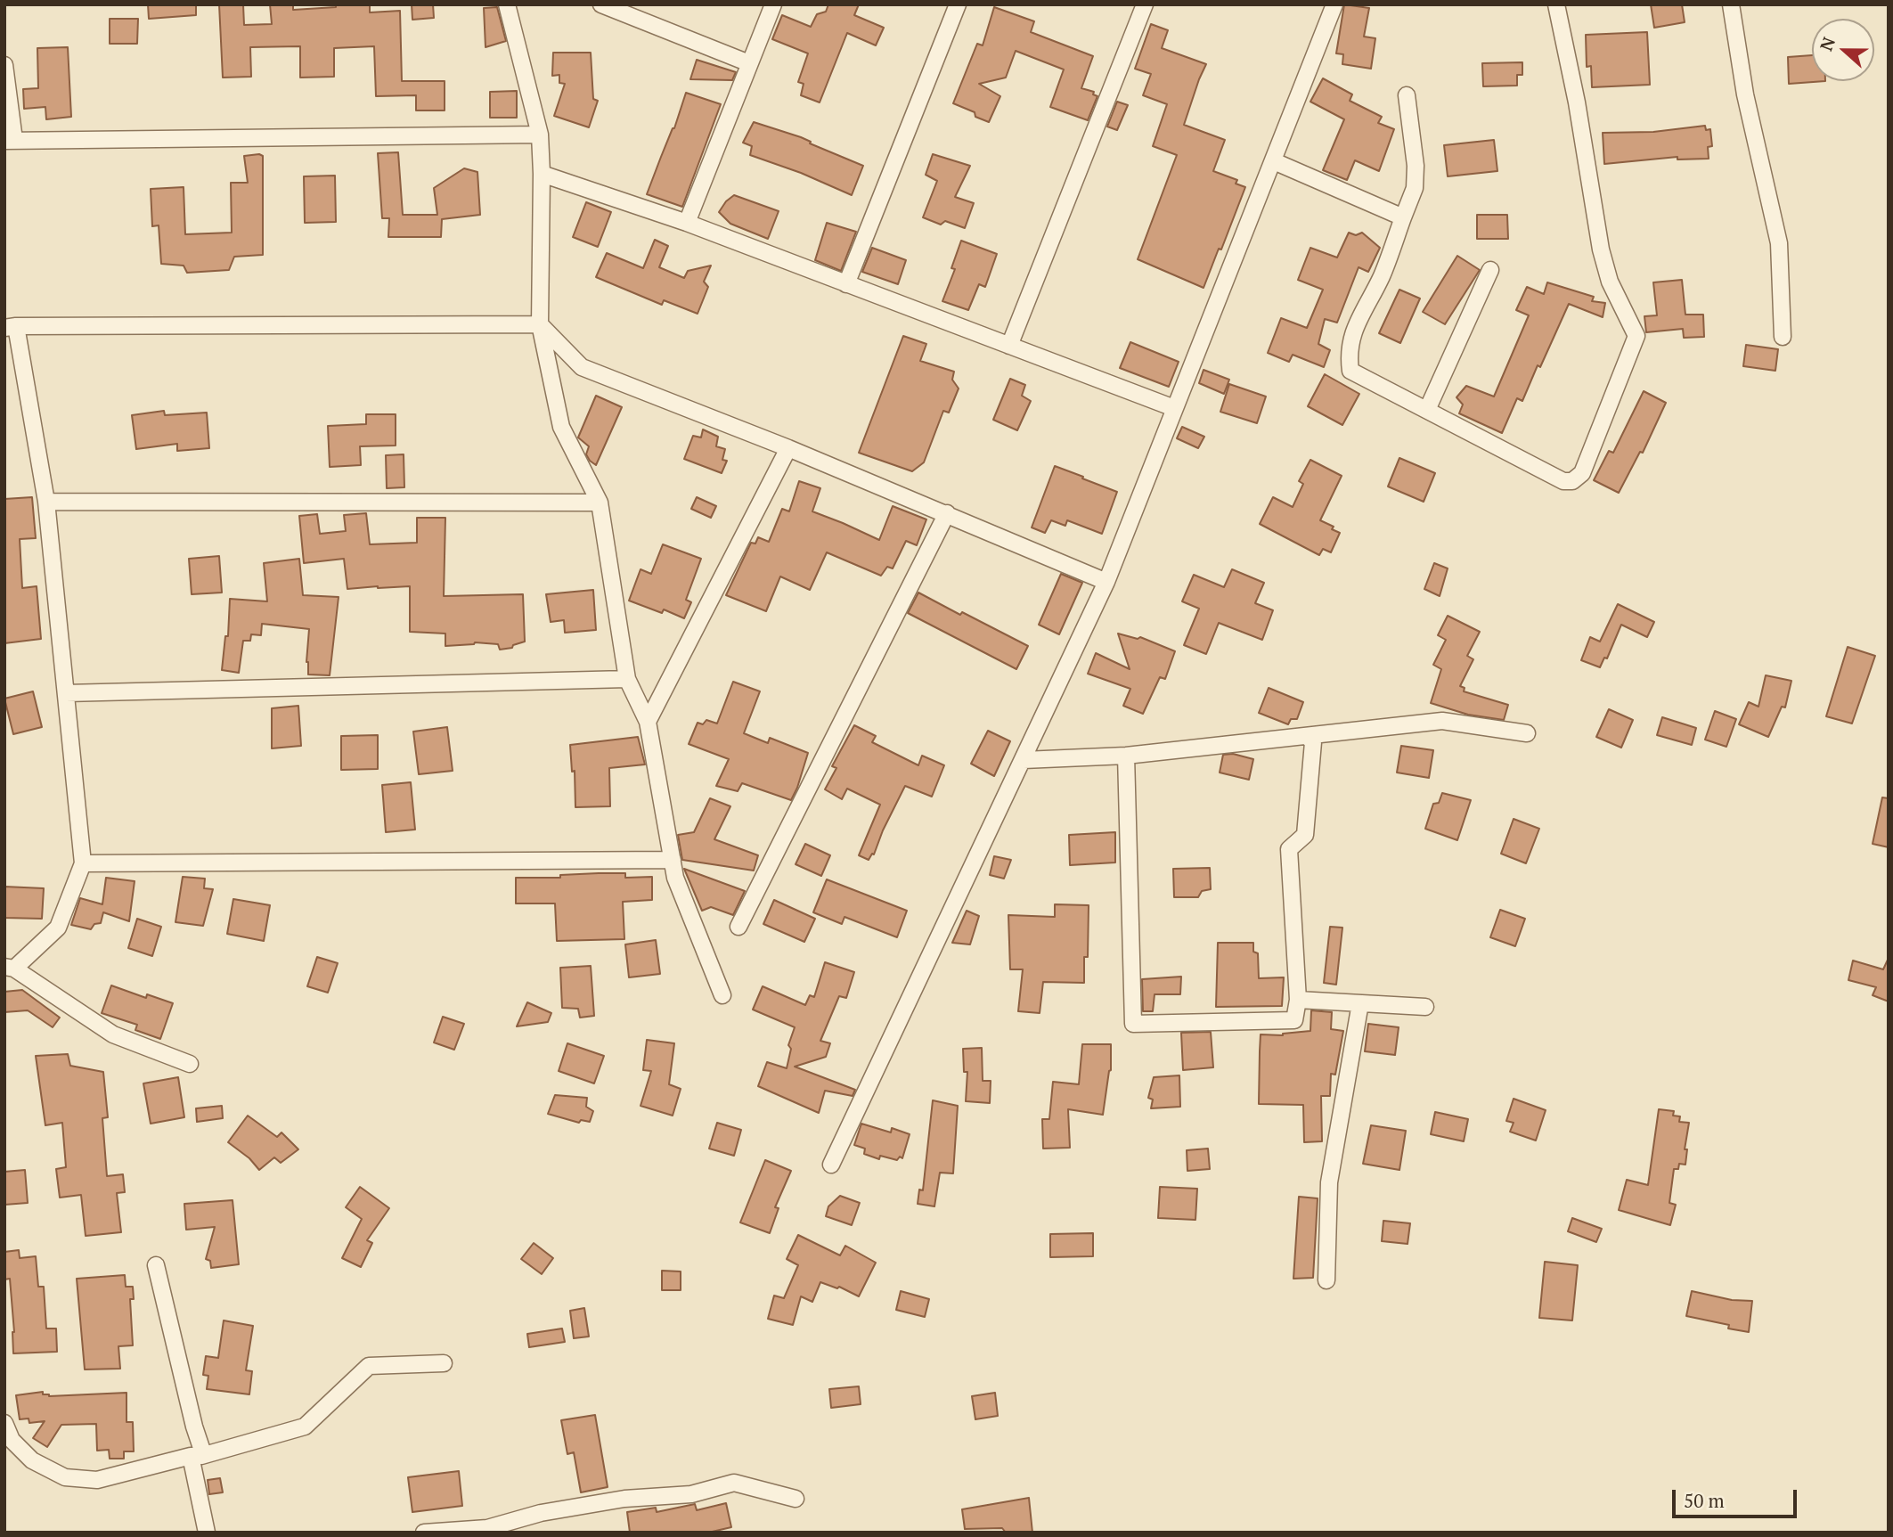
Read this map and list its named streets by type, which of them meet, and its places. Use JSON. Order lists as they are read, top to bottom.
{
  "scale_bar": "50 m",
  "north": "left"
}
